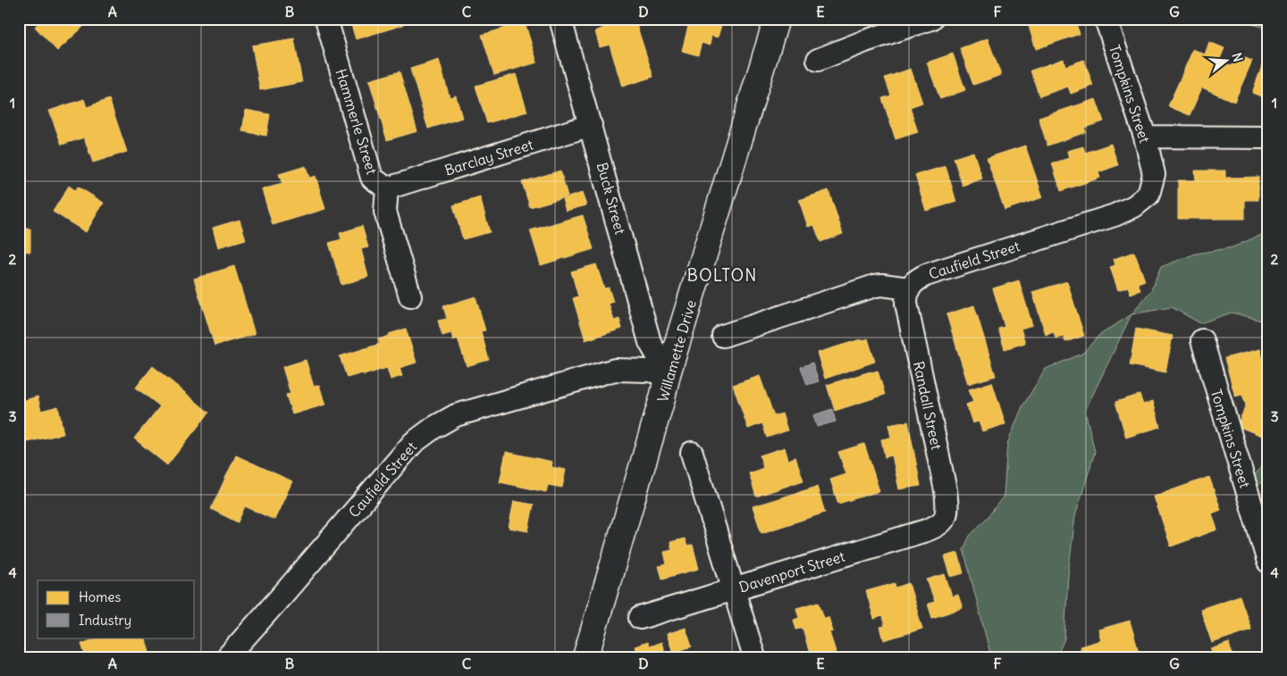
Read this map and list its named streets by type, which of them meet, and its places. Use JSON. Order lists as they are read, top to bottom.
{
  "streets": {
    "main road": ["Willamette Drive"],
    "street": [
      "Tompkins Street",
      "Hammerle Street",
      "Barclay Street",
      "Buck Street",
      "Caufield Street",
      "Randall Street",
      "Davenport Street"
    ]
  },
  "crossings": [
    ["Tompkins Street", "Caufield Street"],
    ["Hammerle Street", "Barclay Street"],
    ["Barclay Street", "Buck Street"],
    ["Buck Street", "Caufield Street"],
    ["Buck Street", "Willamette Drive"],
    ["Caufield Street", "Willamette Drive"],
    ["Caufield Street", "Randall Street"],
    ["Randall Street", "Davenport Street"]
  ],
  "districts": ["BOLTON"],
  "legend": ["Homes", "Industry"],
  "north": "right",
  "grid": {
    "columns": [
      "A",
      "B",
      "C",
      "D",
      "E",
      "F",
      "G"
    ],
    "rows": [
      "1",
      "2",
      "3",
      "4"
    ]
  }
}
